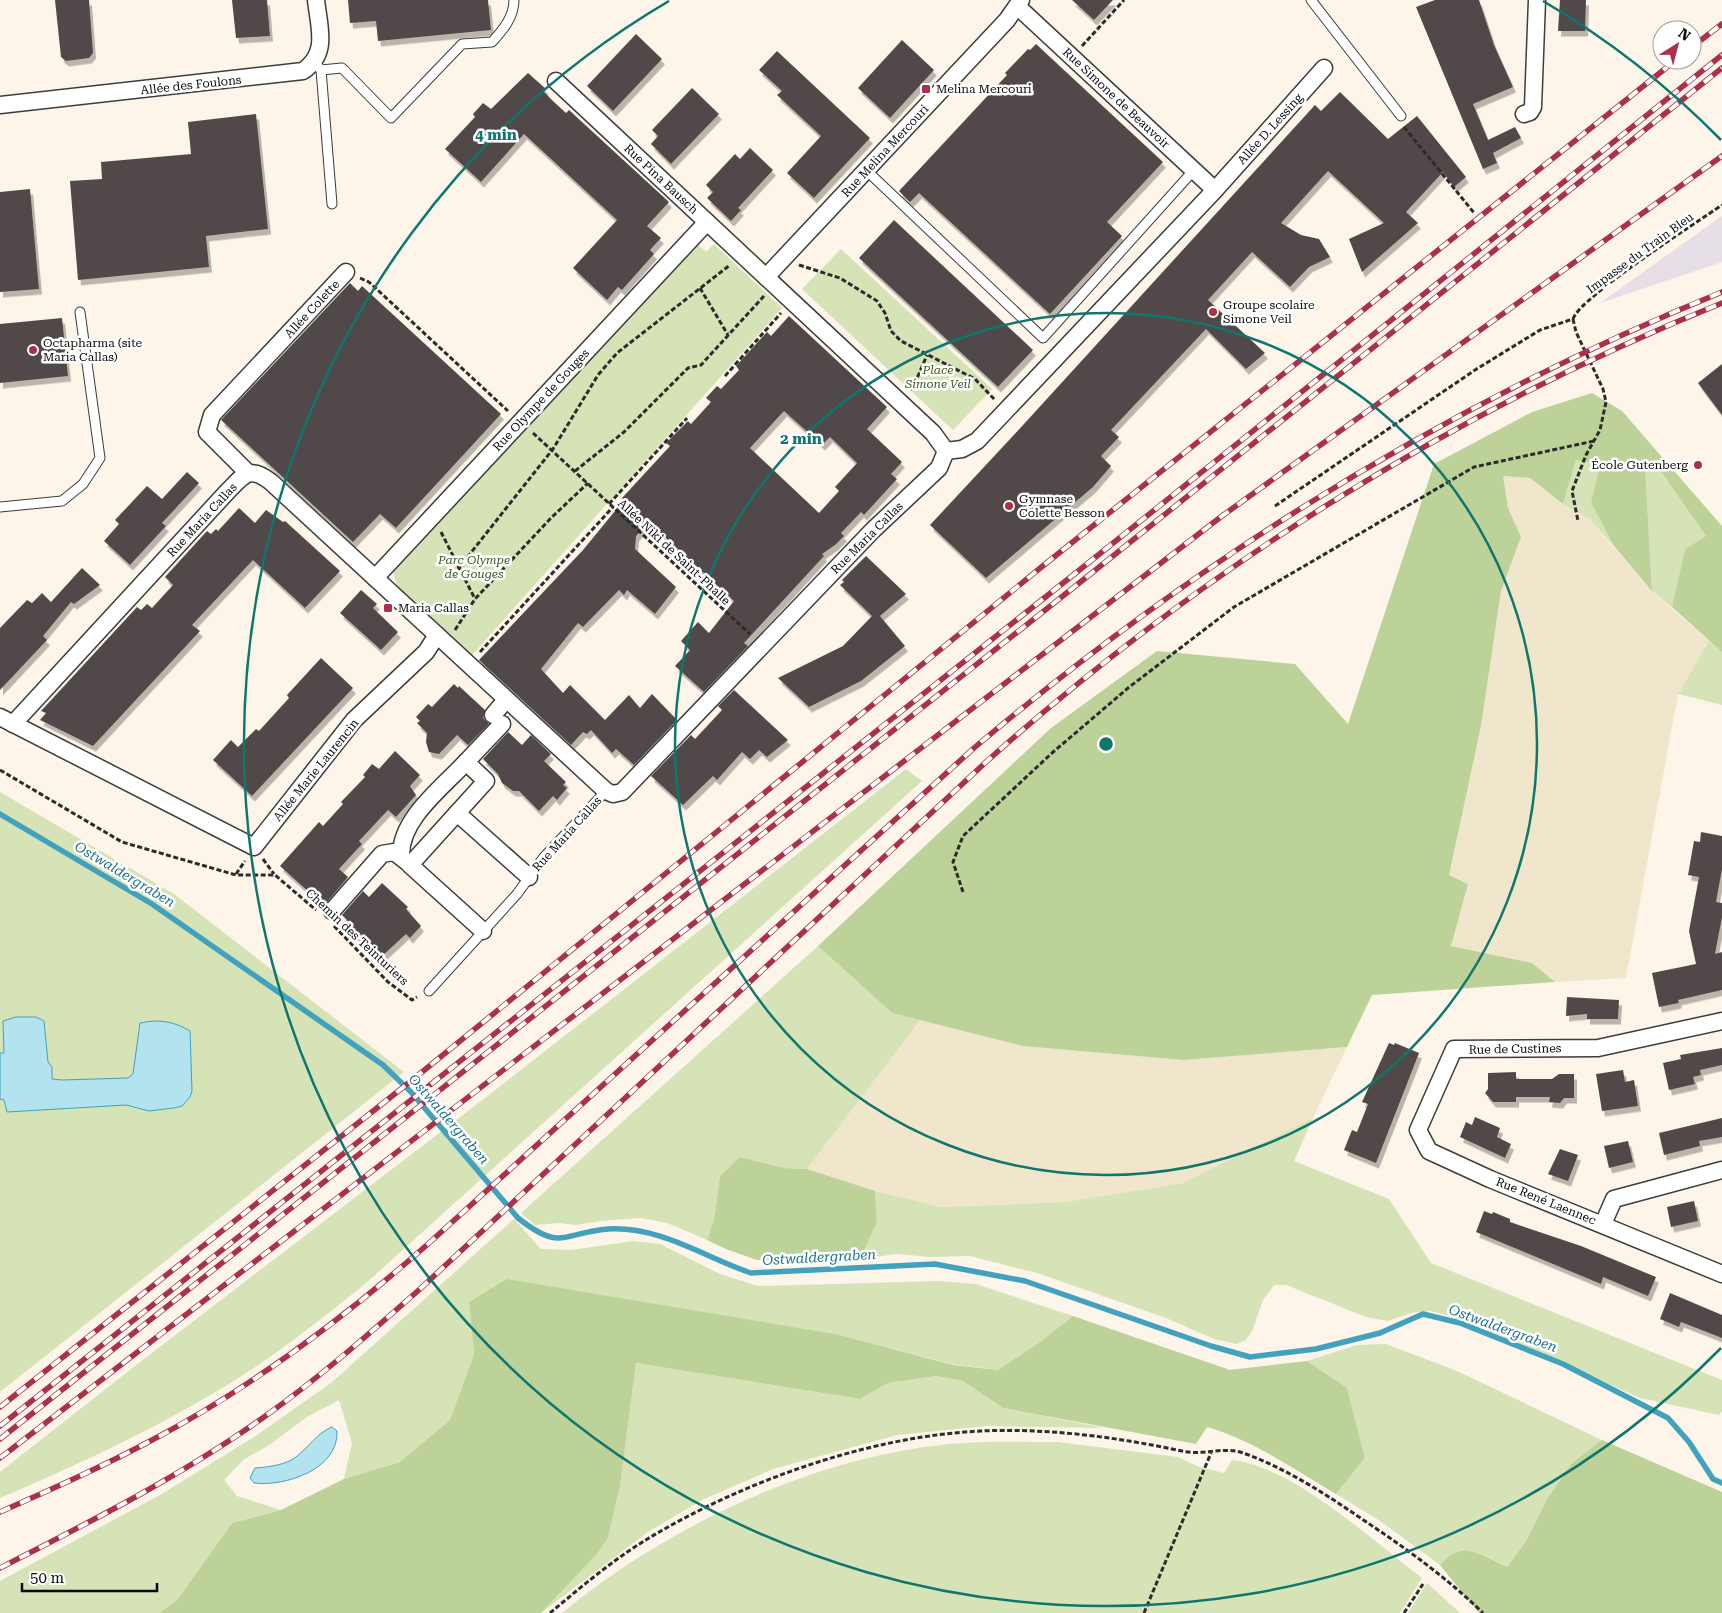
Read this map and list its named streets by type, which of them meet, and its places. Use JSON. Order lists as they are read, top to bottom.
{
  "streets": {
    "street": [
      "Allée des Foulons",
      "Rue Simone de Beauvoir",
      "Allée D. Lessing",
      "Rue Melina Mercouri",
      "Rue Pina Bausch",
      "Allée Colette",
      "Rue Olympe de Gouges",
      "Rue Maria Callas",
      "Allée Marie Laurencin",
      "Rue de Custines",
      "Rue René Laennec"
    ],
    "path": ["Impasse du Train Bleu", "Allée Niki de Saint-Phalle", "Chemin des Teinturiers"]
  },
  "crossings": [
    ["Rue Simone de Beauvoir", "Allée D. Lessing"],
    ["Rue Simone de Beauvoir", "Rue Melina Mercouri"],
    ["Allée D. Lessing", "Rue Maria Callas"],
    ["Rue Melina Mercouri", "Rue Pina Bausch"],
    ["Rue Pina Bausch", "Rue Olympe de Gouges"],
    ["Allée Colette", "Rue Olympe de Gouges"],
    ["Allée Colette", "Rue Maria Callas"],
    ["Allée Colette", "Allée Niki de Saint-Phalle"],
    ["Rue Olympe de Gouges", "Rue Maria Callas"],
    ["Rue Maria Callas", "Allée Niki de Saint-Phalle"],
    ["Rue Maria Callas", "Allée Marie Laurencin"],
    ["Rue Maria Callas", "Chemin des Teinturiers"],
    ["Rue de Custines", "Rue René Laennec"]
  ],
  "water": ["Ostwaldergraben"],
  "parks": ["Place Simone Veil", "Parc Olympe de Gouges"],
  "places": {
    "transit": ["Melina Mercouri", "Maria Callas"],
    "other": [
      "Groupe scolaire Simone Veil",
      "Octapharma (site Maria Callas)",
      "École Gutenberg",
      "Gymnase Colette Besson"
    ]
  },
  "scale_bar": "50 m",
  "north": "top right",
  "rings": ["4 min", "2 min"]
}
